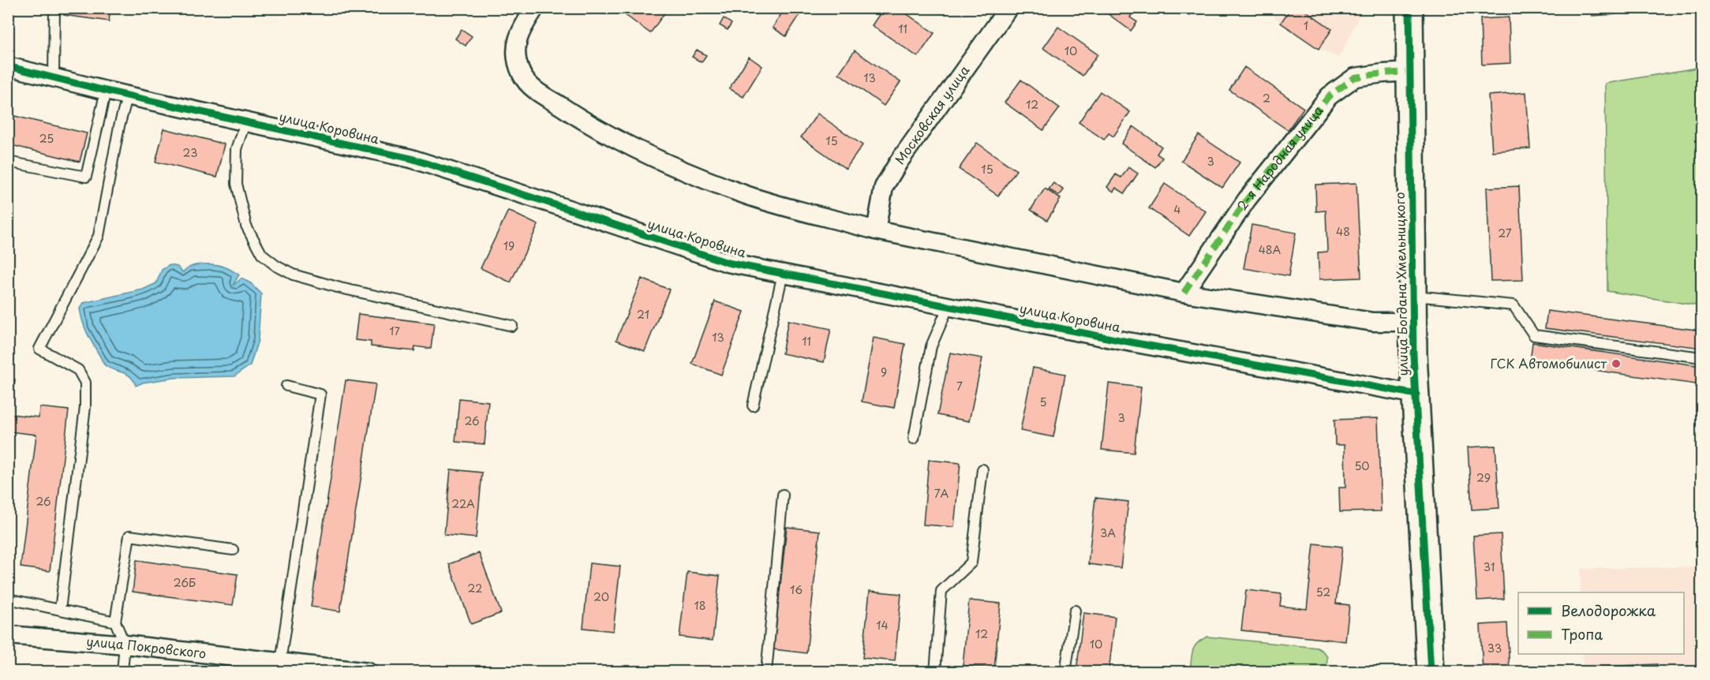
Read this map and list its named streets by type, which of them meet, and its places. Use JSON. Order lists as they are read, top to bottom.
{
  "streets": {
    "street": [
      "Московская улица",
      "улица Коровина",
      "2-я Народная улица",
      "улица Богдана Хмельницкого",
      "улица Покровского"
    ]
  },
  "crossings": [
    ["улица Коровина", "улица Богдана Хмельницкого"],
    ["2-я Народная улица", "улица Богдана Хмельницкого"]
  ],
  "places": ["ГСК Автомобилист"],
  "house_numbers": [
    "1",
    "11",
    "10",
    "13",
    "2",
    "12",
    "25",
    "15",
    "23",
    "3",
    "15",
    "4",
    "48",
    "27",
    "19",
    "48А",
    "21",
    "17",
    "13",
    "11",
    "9",
    "7",
    "5",
    "3",
    "26",
    "50",
    "29",
    "7А",
    "26",
    "22А",
    "3А",
    "31",
    "26Б",
    "22",
    "16",
    "52",
    "20",
    "18",
    "14",
    "12",
    "10",
    "33"
  ],
  "legend": ["Велодорожка", "Тропа"]
}
